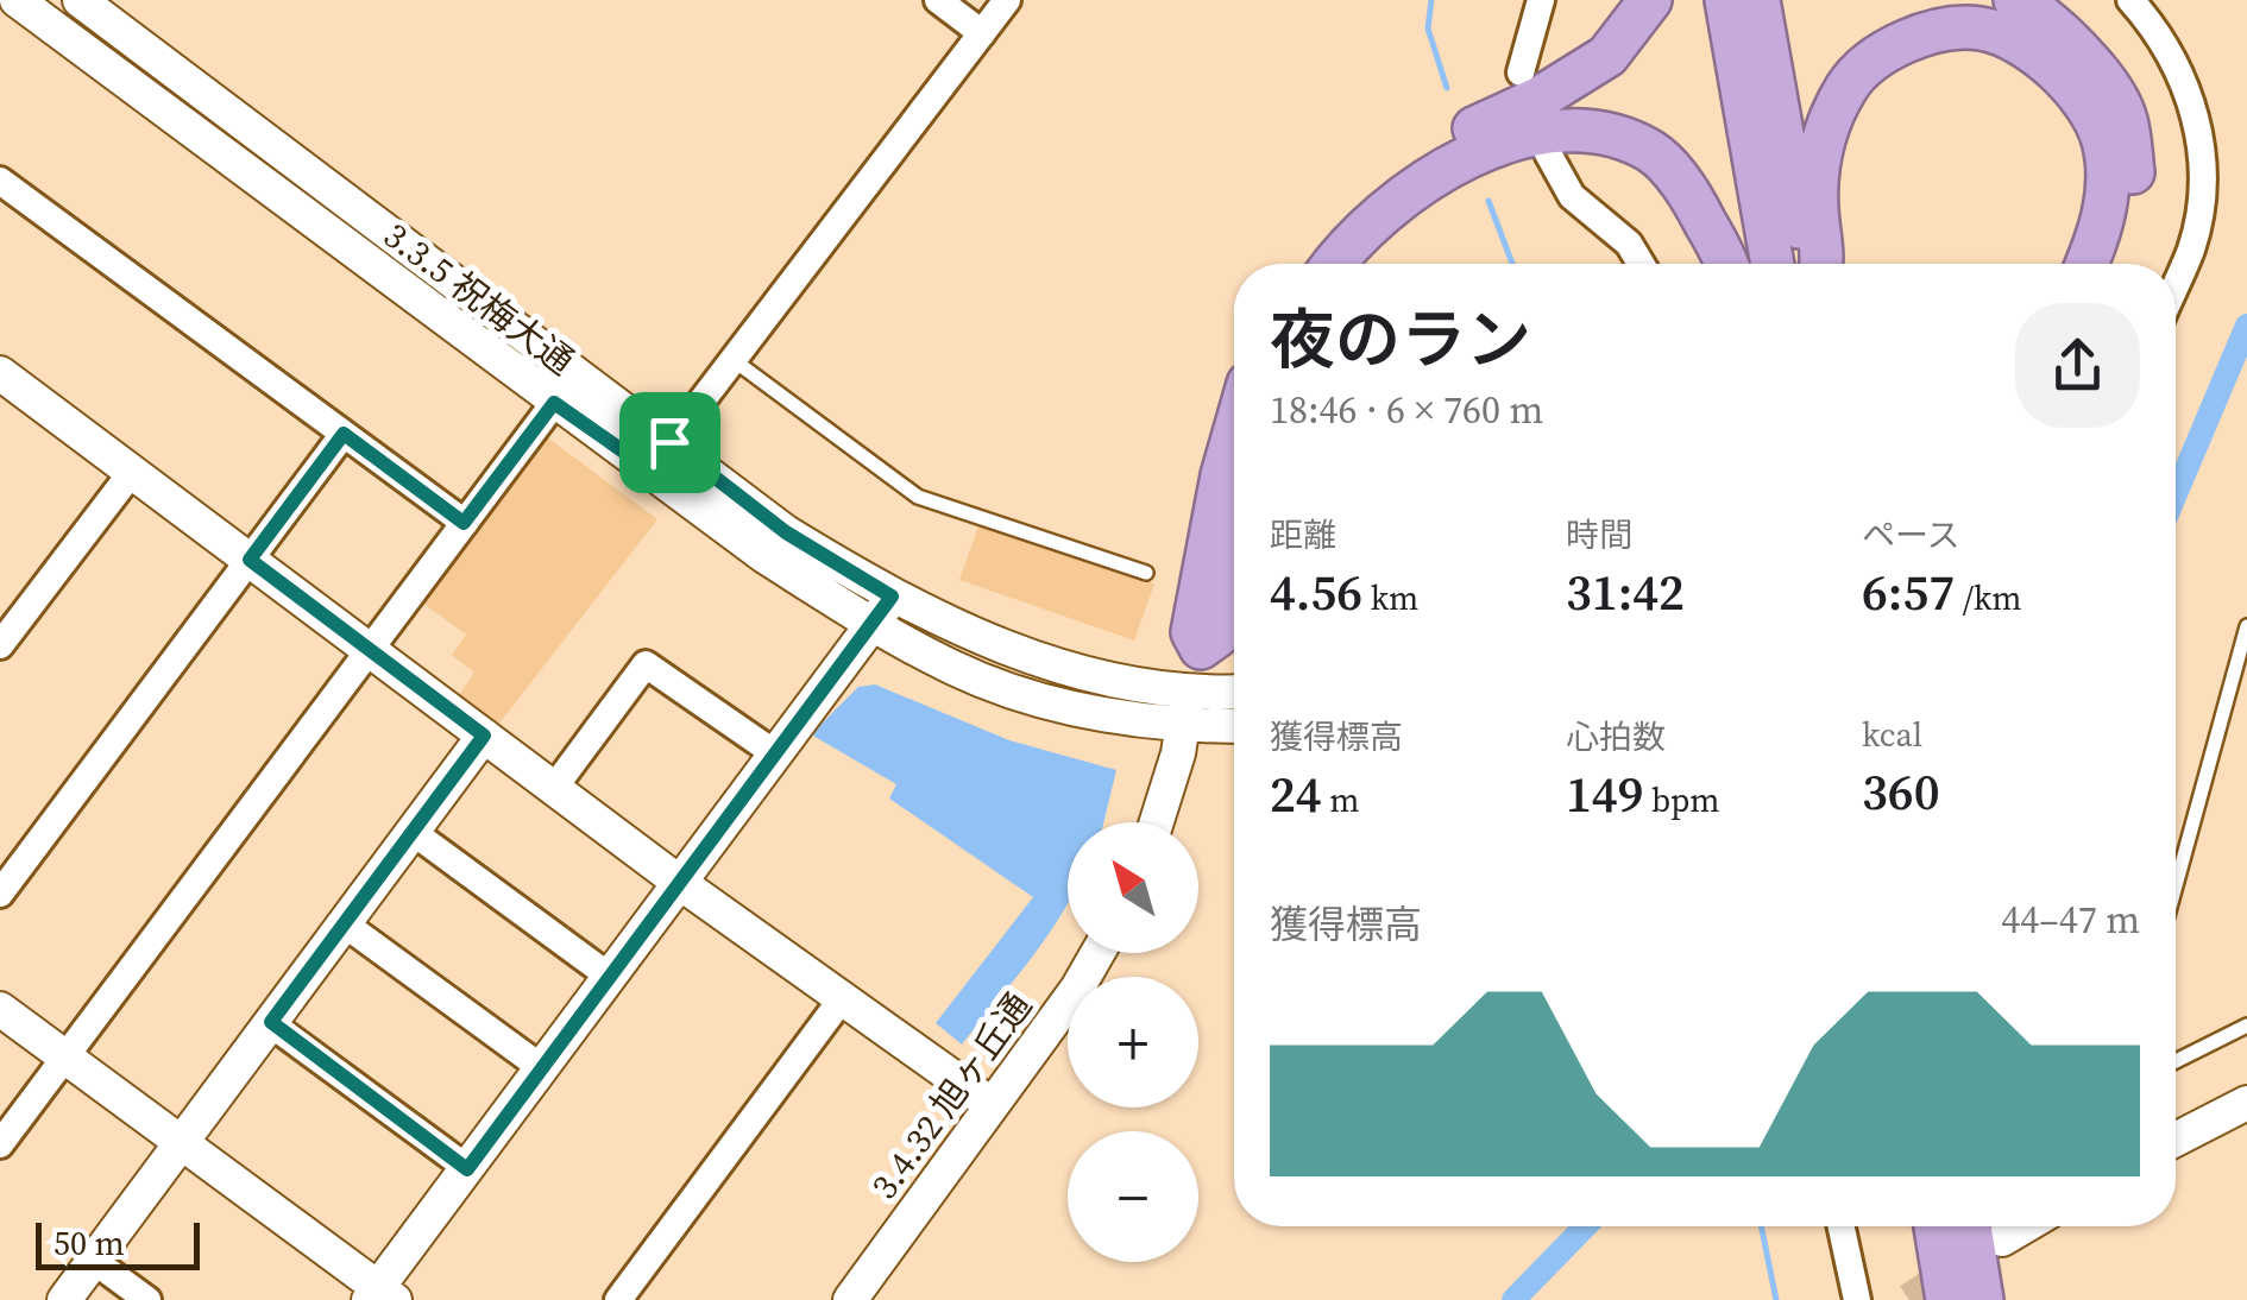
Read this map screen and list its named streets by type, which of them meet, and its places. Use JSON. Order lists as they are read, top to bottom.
{
  "streets": {
    "street": ["3.3.5 祝梅大通", "3.4.32 旭ヶ丘通"]
  },
  "scale_bar": "50 m",
  "north": "top left",
  "page": {
    "heading": ["夜のラン", "18:46 · 6 × 760 m"],
    "stats": [
      ["距離", "4.56 km"],
      ["時間", "31:42"],
      ["ペース", "6:57 /km"],
      ["獲得標高", "24 m"],
      ["心拍数", "149 bpm"],
      ["kcal", "360"]
    ],
    "map_buttons": ["+", "−"],
    "chart": ["獲得標高", "44–47 m"],
    "scale": "50 m"
  }
}
